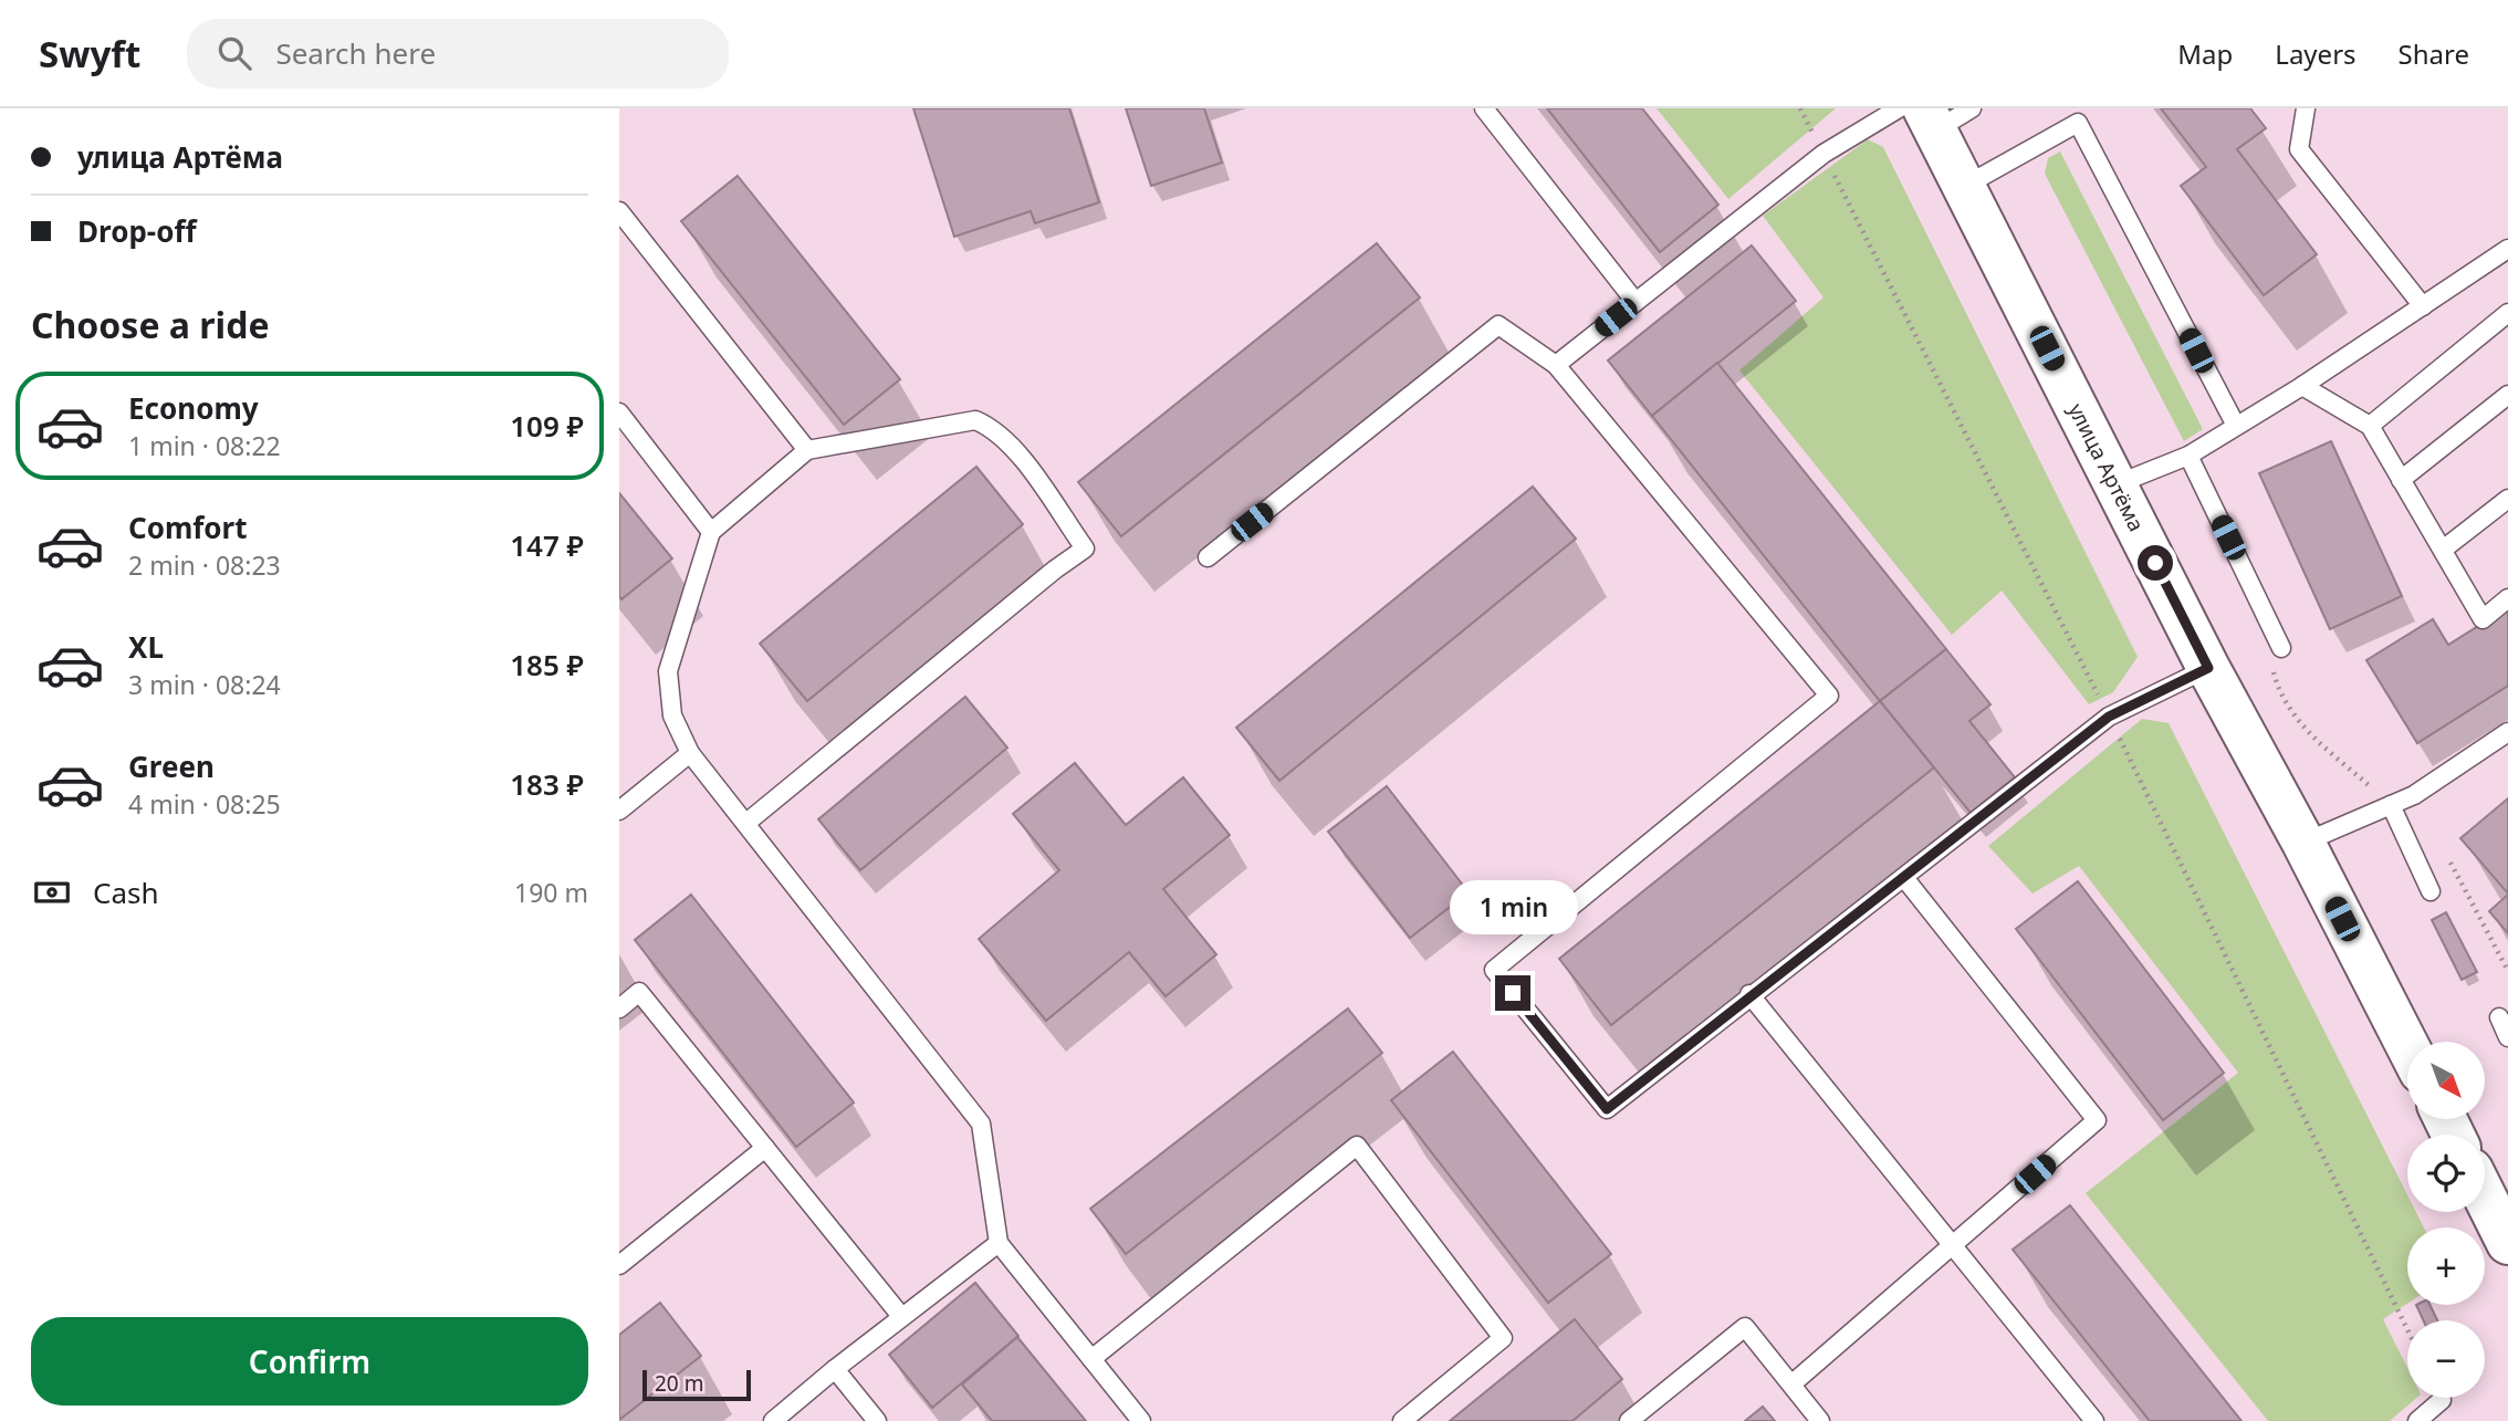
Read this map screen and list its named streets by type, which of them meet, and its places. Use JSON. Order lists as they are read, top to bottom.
{
  "streets": {
    "main road": ["улица Артёма"]
  },
  "scale_bar": "20 m",
  "north": "bottom right",
  "page": {
    "header": "Swyft",
    "search": "Search here",
    "nav": ["Map", "Layers", "Share"],
    "banner": ["улица Артёма", "Drop-off"],
    "heading": "Choose a ride",
    "list": [
      {
        "name": "Economy",
        "note": "1 min · 08:22",
        "value": "109 ₽"
      },
      {
        "name": "Comfort",
        "note": "2 min · 08:23",
        "value": "147 ₽"
      },
      {
        "name": "XL",
        "note": "3 min · 08:24",
        "value": "185 ₽"
      },
      {
        "name": "Green",
        "note": "4 min · 08:25",
        "value": "183 ₽"
      }
    ],
    "pay": ["Cash", "190 m"],
    "bubble": "1 min",
    "map_buttons": ["+", "−"],
    "buttons": "Confirm",
    "scale": "20 m"
  }
}
